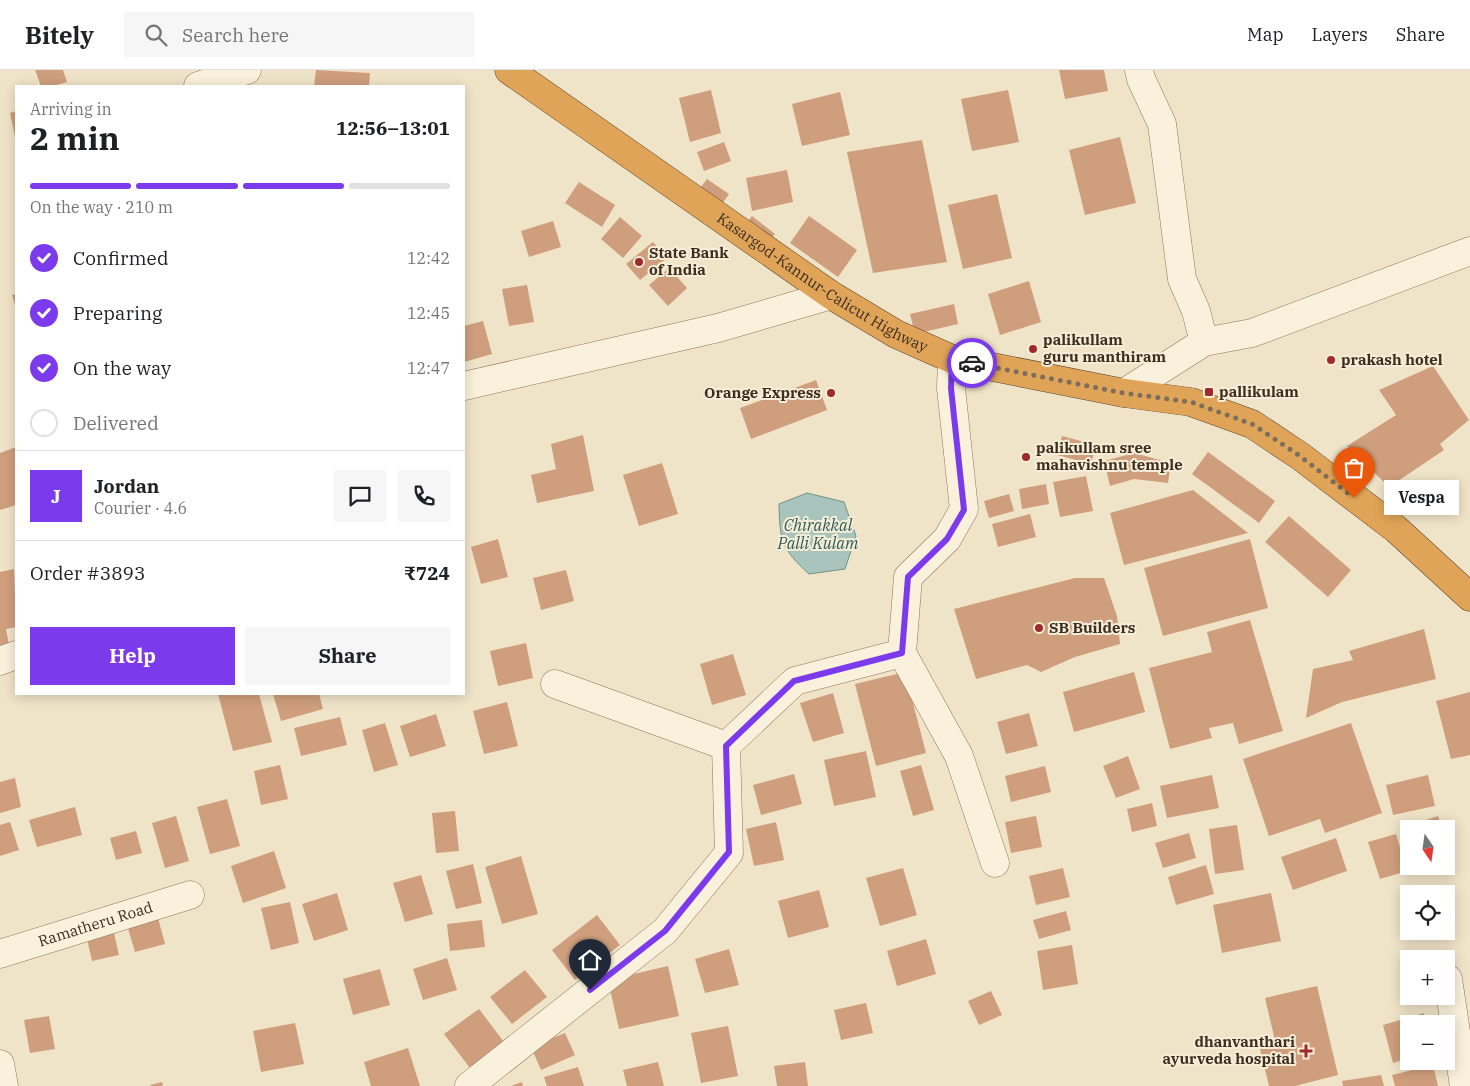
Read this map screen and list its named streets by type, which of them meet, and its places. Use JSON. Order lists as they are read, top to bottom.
{
  "streets": {
    "highway": ["Kasargod-Kannur-Calicut Highway"],
    "street": ["Ramatheru Road"]
  },
  "water": ["Chirakkal Palli Kulam"],
  "places": {
    "other": [
      "State Bank of India",
      "palikullam guru manthiram",
      "prakash hotel",
      "Orange Express",
      "palikullam sree mahavishnu temple",
      "Vespa",
      "SB Builders"
    ],
    "transit": ["pallikulam"],
    "health": ["dhanvanthari ayurveda hospital"]
  },
  "north": "bottom",
  "page": {
    "header": "Bitely",
    "search": "Search here",
    "nav": ["Map", "Layers", "Share"],
    "heading": ["2 min", "Arriving in", "12:56–13:01"],
    "panel": [
      "Jordan",
      "Courier · 4.6",
      "Order #3893",
      "₹724"
    ],
    "bar": "On the way · 210 m",
    "list": [
      ["Confirmed", "12:42"],
      ["Preparing", "12:45"],
      ["On the way", "12:47"],
      "Delivered"
    ],
    "round": "J",
    "bubble": "Vespa",
    "buttons": ["Help", "Share"],
    "map_buttons": ["+", "−"]
  }
}
